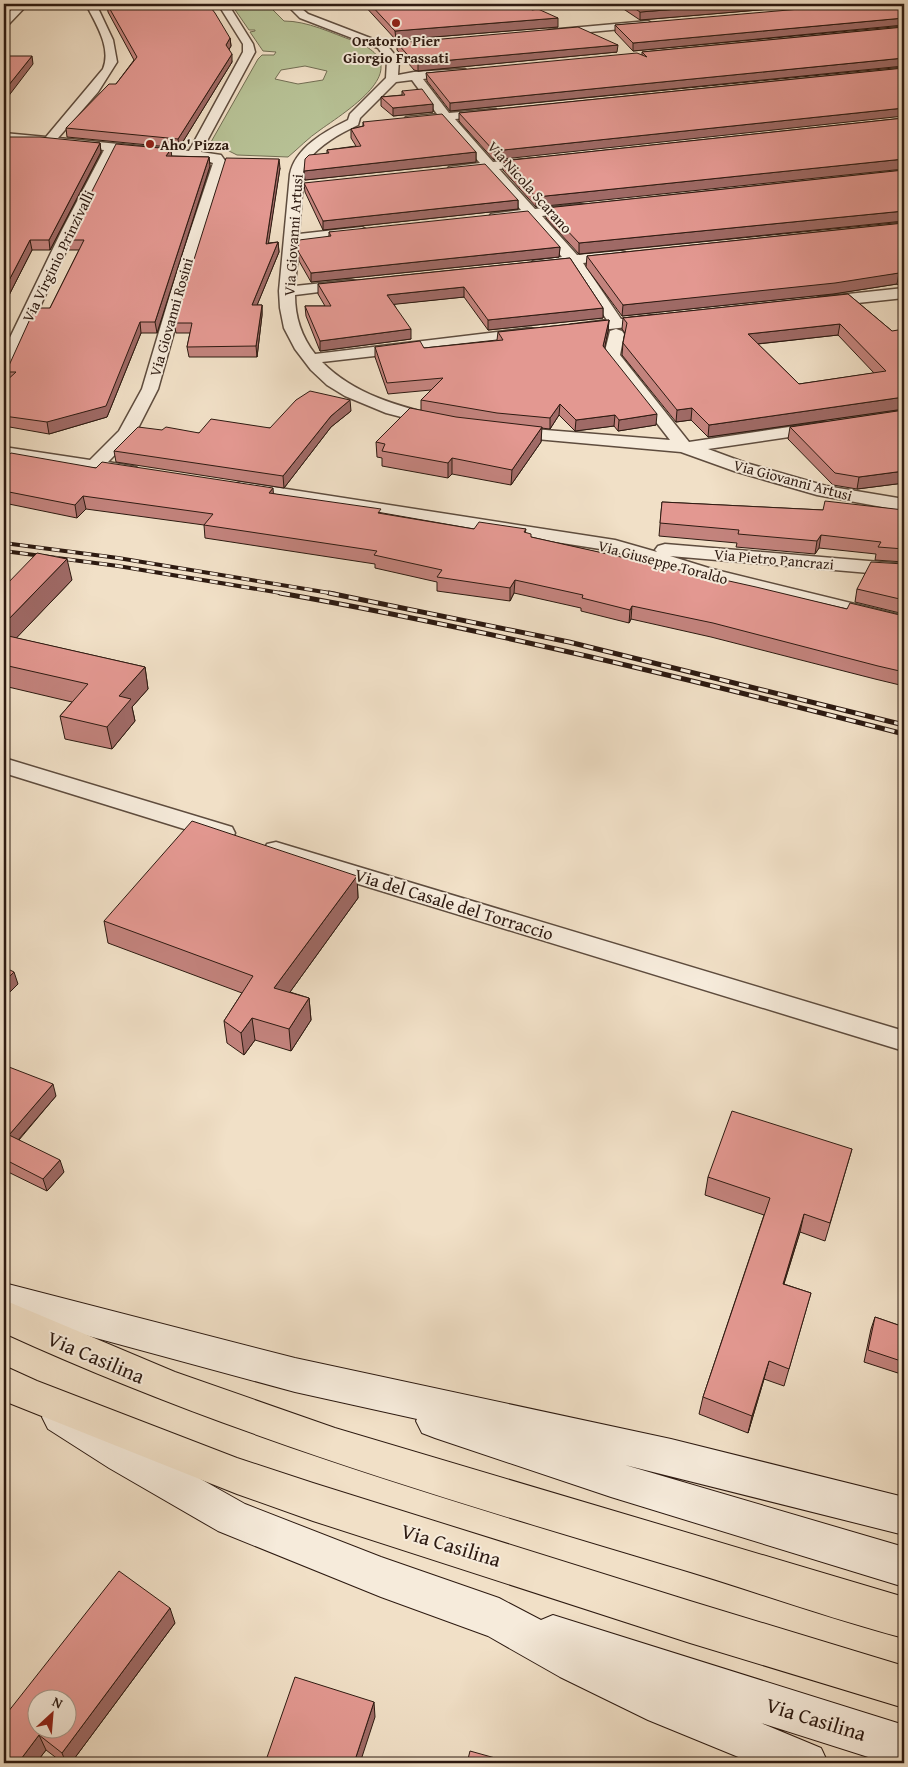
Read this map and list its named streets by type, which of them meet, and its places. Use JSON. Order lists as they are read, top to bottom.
{
  "streets": {
    "main road": ["Via Casilina"],
    "street": [
      "Via Nicola Scarano",
      "Via Giovanni Artusi",
      "Via Virginio Prinzivalli",
      "Via Giovanni Rosini",
      "Via Pietro Pancrazi",
      "Via Giuseppe Toraldo",
      "Via del Casale del Torraccio"
    ]
  },
  "crossings": [
    ["Via Pietro Pancrazi", "Via Giuseppe Toraldo"]
  ],
  "places": ["Oratorio Pier Giorgio Frassati", "Aho' Pizza"],
  "north": "top right"
}
